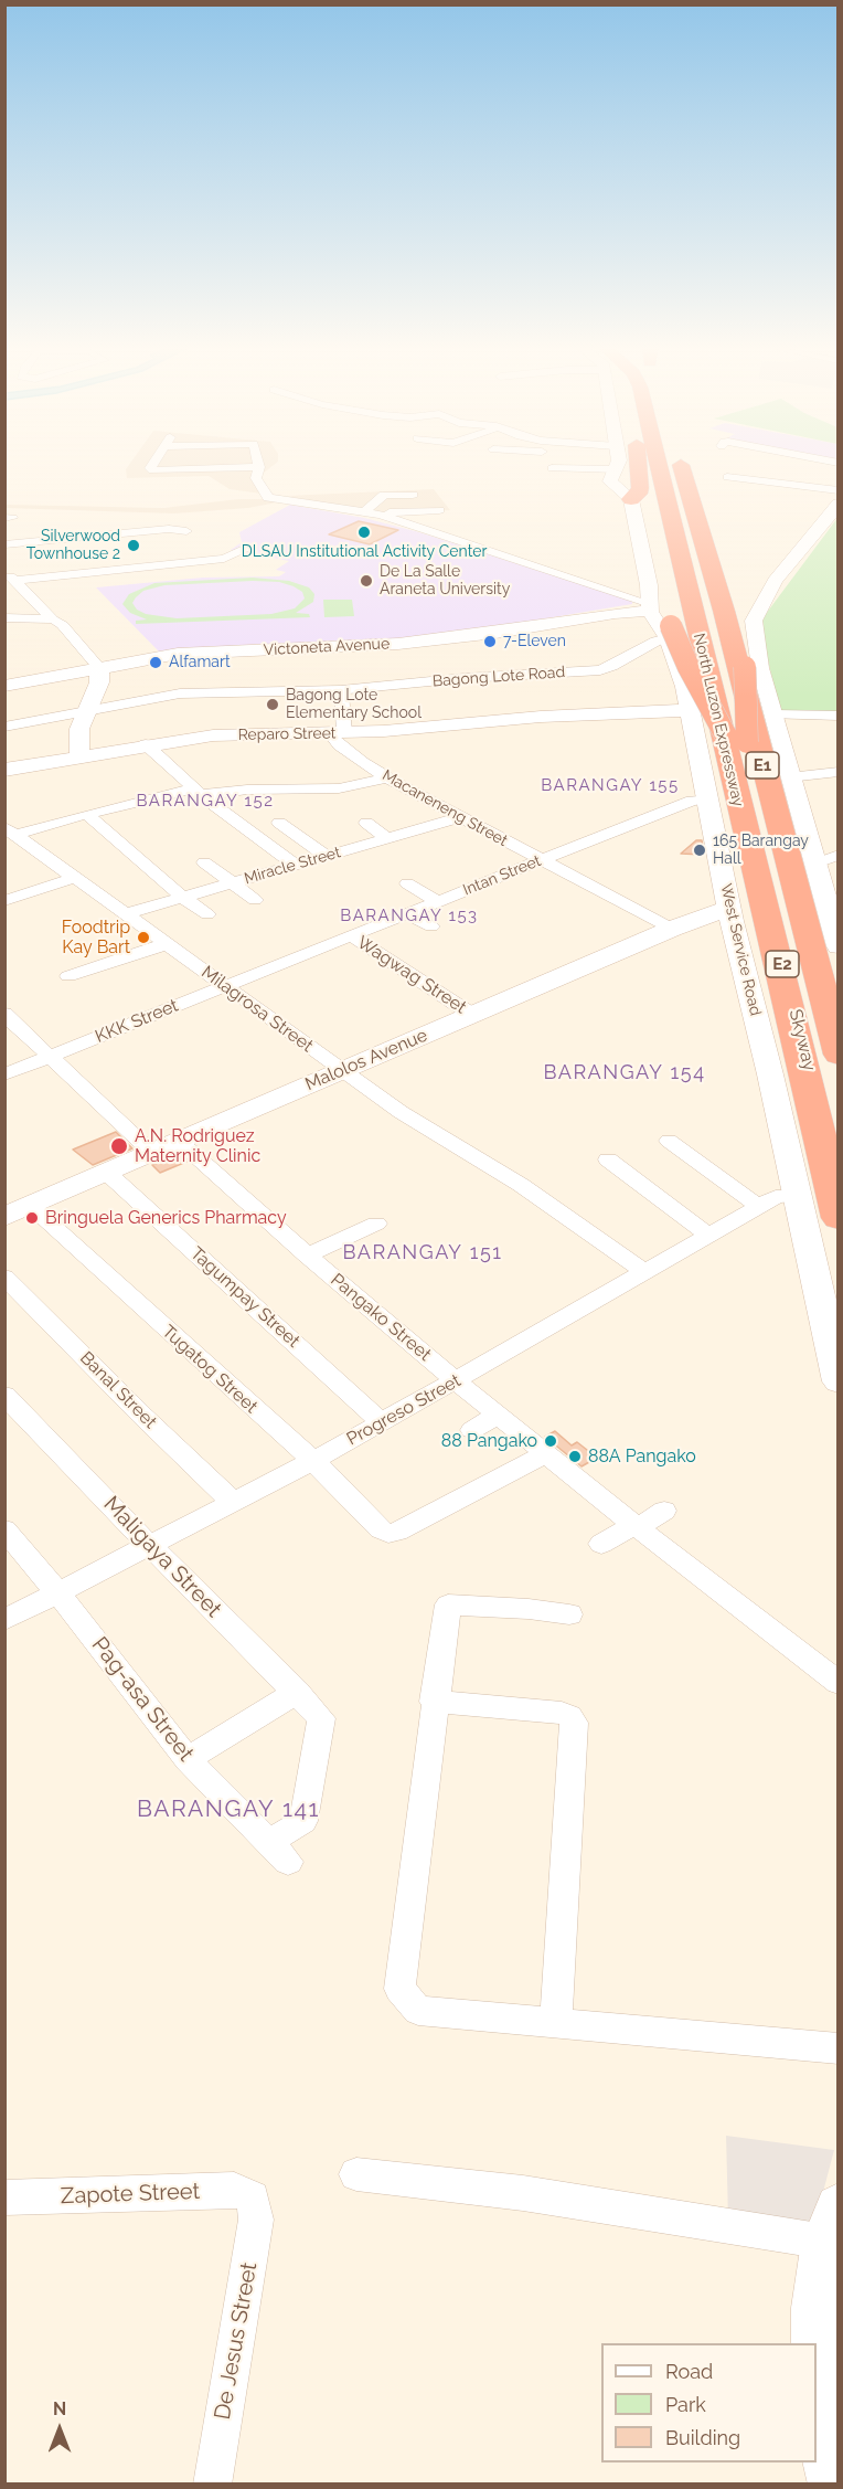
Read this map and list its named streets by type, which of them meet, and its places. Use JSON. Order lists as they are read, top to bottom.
{
  "streets": {
    "highway": [
      "North Luzon Expressway",
      "E1",
      "E2",
      "Skyway"
    ],
    "street": [
      "Victoneta Avenue",
      "Bagong Lote Road",
      "Reparo Street",
      "Macaneneng Street",
      "Miracle Street",
      "Intan Street",
      "West Service Road",
      "Wagwag Street",
      "Milagrosa Street",
      "KKK Street",
      "Malolos Avenue",
      "Tagumpay Street",
      "Pangako Street",
      "Tugatog Street",
      "Banal Street",
      "Progreso Street",
      "Maligaya Street",
      "Pag-asa Street",
      "Zapote Street",
      "De Jesus Street"
    ]
  },
  "crossings": [
    ["Victoneta Avenue", "West Service Road"],
    ["Bagong Lote Road", "West Service Road"],
    ["Reparo Street", "Macaneneng Street"],
    ["Reparo Street", "West Service Road"],
    ["Macaneneng Street", "Miracle Street"],
    ["Macaneneng Street", "Intan Street"],
    ["Macaneneng Street", "Malolos Avenue"],
    ["Miracle Street", "Milagrosa Street"],
    ["Intan Street", "West Service Road"],
    ["Intan Street", "Wagwag Street"],
    ["Intan Street", "Milagrosa Street"],
    ["Intan Street", "KKK Street"],
    ["West Service Road", "Malolos Avenue"],
    ["West Service Road", "Progreso Street"],
    ["Wagwag Street", "Malolos Avenue"],
    ["Milagrosa Street", "KKK Street"],
    ["Milagrosa Street", "Malolos Avenue"],
    ["Milagrosa Street", "Progreso Street"],
    ["Malolos Avenue", "Tagumpay Street"],
    ["Malolos Avenue", "Pangako Street"],
    ["Malolos Avenue", "Tugatog Street"],
    ["Tagumpay Street", "Progreso Street"],
    ["Pangako Street", "Tugatog Street"],
    ["Pangako Street", "Progreso Street"],
    ["Tugatog Street", "Progreso Street"],
    ["Banal Street", "Progreso Street"],
    ["Progreso Street", "Maligaya Street"],
    ["Progreso Street", "Pag-asa Street"],
    ["Maligaya Street", "Pag-asa Street"],
    ["Zapote Street", "De Jesus Street"]
  ],
  "districts": [
    "BARANGAY 155",
    "BARANGAY 152",
    "BARANGAY 153",
    "BARANGAY 154",
    "BARANGAY 151",
    "BARANGAY 141"
  ],
  "places": [
    "DLSAU Institutional Activity Center",
    "Silverwood Townhouse 2",
    "De La Salle Araneta University",
    "7-Eleven",
    "Alfamart",
    "Bagong Lote Elementary School",
    "165 Barangay Hall",
    "Foodtrip Kay Bart",
    "A.N. Rodriguez Maternity Clinic",
    "Bringuela Generics Pharmacy",
    "88 Pangako",
    "88A Pangako"
  ],
  "legend": ["Road", "Park", "Building"],
  "north": "top"
}
